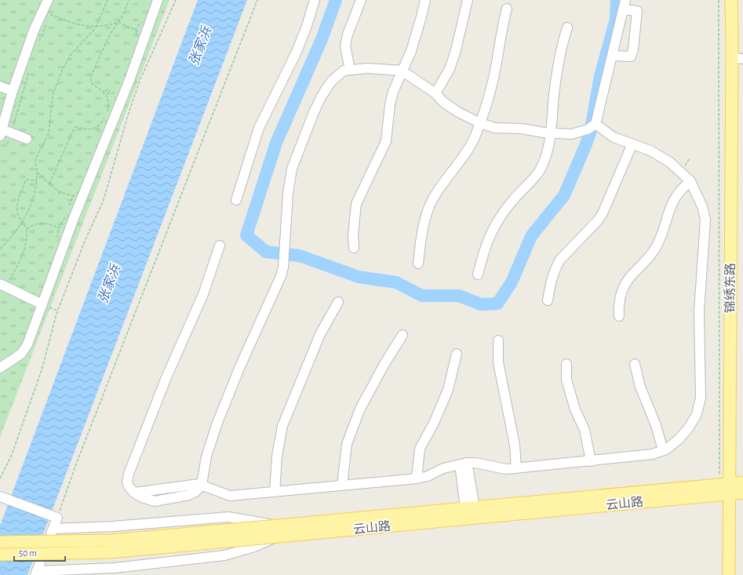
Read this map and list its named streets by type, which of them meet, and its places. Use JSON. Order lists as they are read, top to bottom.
{
  "streets": {
    "main road": ["锦绣东路", "云山路"]
  },
  "crossings": [
    ["锦绣东路", "云山路"]
  ],
  "water": ["张家浜"],
  "scale_bar": "50 m"
}
